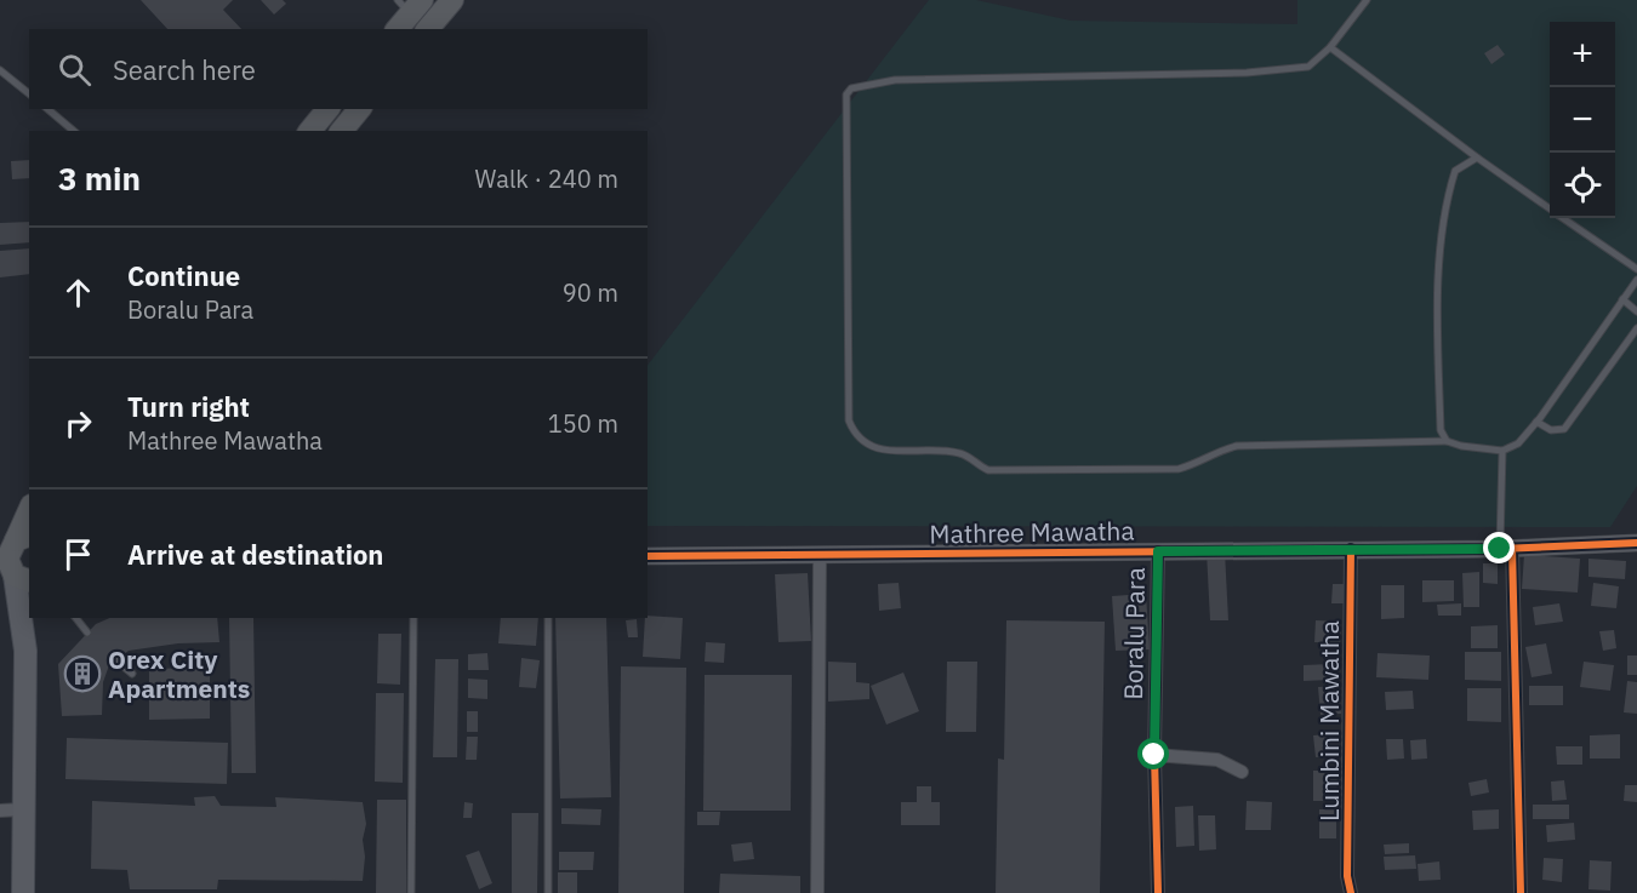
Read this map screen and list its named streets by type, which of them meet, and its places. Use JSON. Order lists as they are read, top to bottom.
{
  "streets": {
    "street": ["Mathree Mawatha", "Boralu Para", "Lumbini Mawatha"]
  },
  "crossings": [
    ["Mathree Mawatha", "Boralu Para"],
    ["Mathree Mawatha", "Lumbini Mawatha"]
  ],
  "places": {
    "building": ["Orex City Apartments"]
  },
  "page": {
    "map_buttons": ["+", "−"],
    "search": "Search here",
    "heading": ["3 min", "Walk · 240 m"],
    "list": [
      ["Continue", "Boralu Para", "90 m"],
      ["Turn right", "Mathree Mawatha", "150 m"],
      "Arrive at destination"
    ]
  }
}
